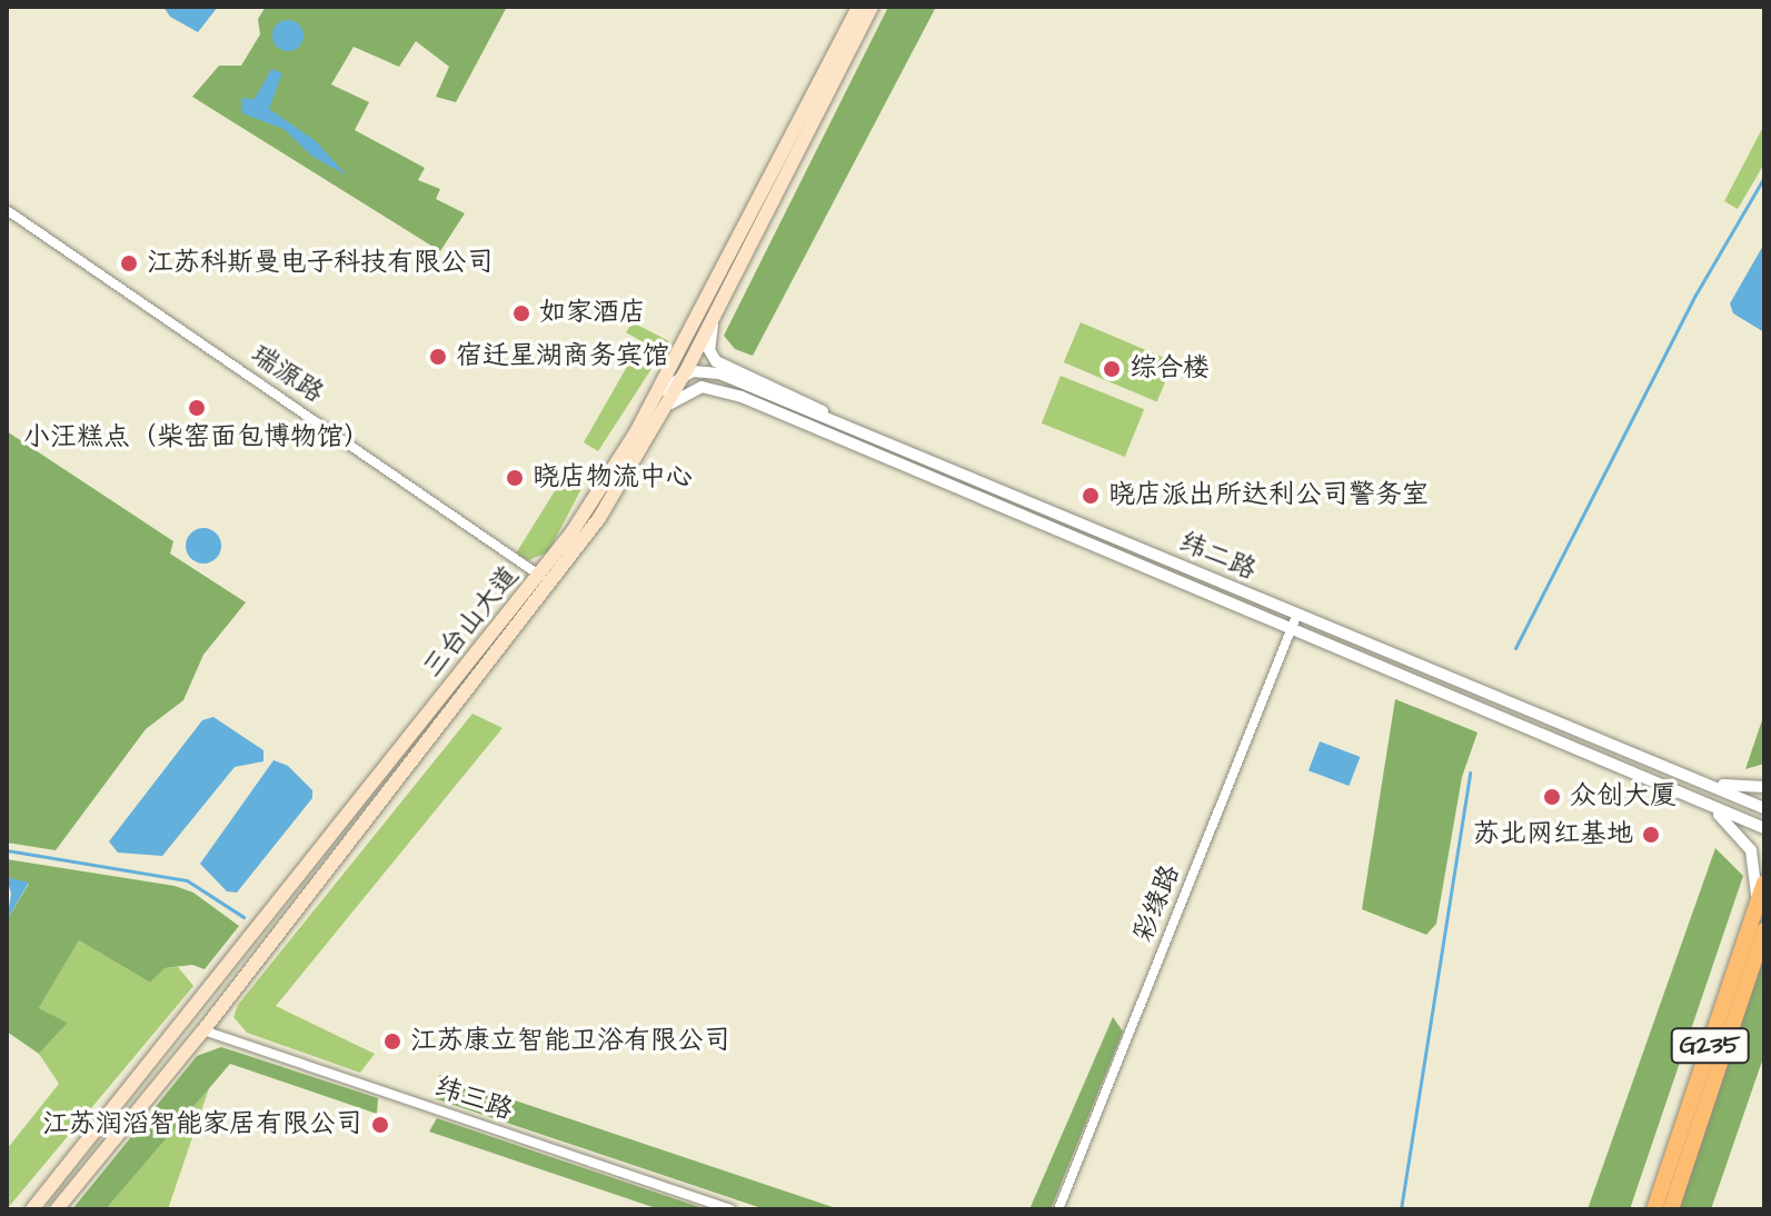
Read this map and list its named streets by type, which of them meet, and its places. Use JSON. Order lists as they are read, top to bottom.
{
  "streets": {
    "highway": ["G235"],
    "main road": ["三台山大道"],
    "street": [
      "瑞源路",
      "纬二路",
      "彩缘路",
      "纬三路"
    ]
  },
  "crossings": [
    ["瑞源路", "三台山大道"],
    ["纬二路", "三台山大道"],
    ["纬二路", "彩缘路"],
    ["三台山大道", "纬三路"]
  ],
  "places": [
    "江苏科斯曼电子科技有限公司",
    "如家酒店",
    "宿迁星湖商务宾馆",
    "综合楼",
    "小汪糕点（柴窑面包博物馆）",
    "晓店物流中心",
    "晓店派出所达利公司警务室",
    "众创大厦",
    "苏北网红基地",
    "江苏康立智能卫浴有限公司",
    "江苏润滔智能家居有限公司"
  ]
}
